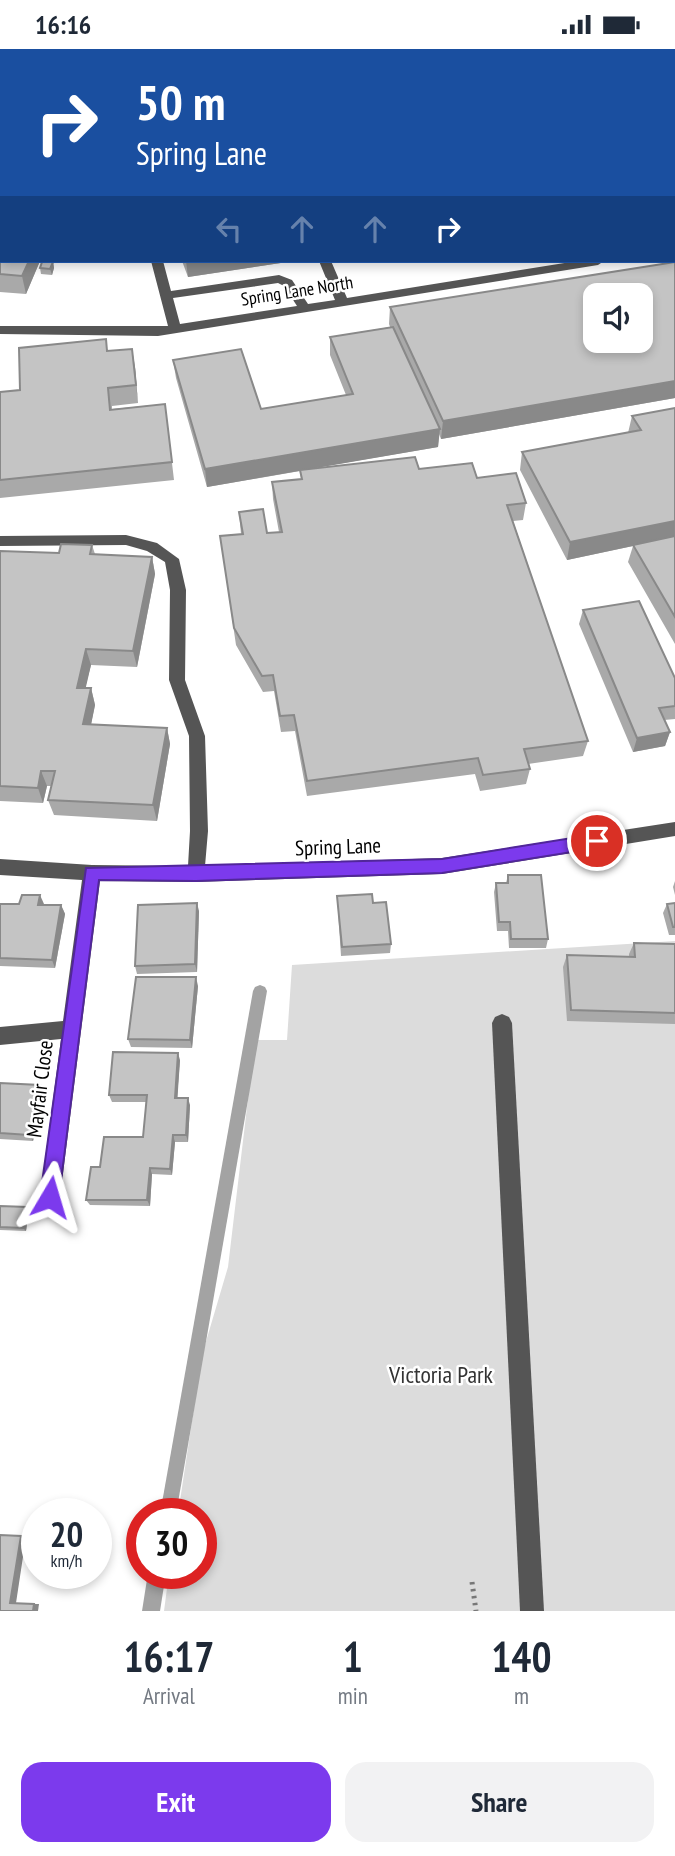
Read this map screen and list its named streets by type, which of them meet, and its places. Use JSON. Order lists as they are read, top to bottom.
{
  "streets": {
    "street": ["Spring Lane North", "Spring Lane", "Mayfair Close"]
  },
  "crossings": [
    ["Spring Lane", "Mayfair Close"]
  ],
  "parks": ["Victoria Park"],
  "page": {
    "status": "16:16",
    "turn": ["50 m", "Spring Lane"],
    "speed": "20 km/h",
    "limit": "30",
    "eta": [
      "16:17",
      "Arrival",
      "1",
      "min",
      "140",
      "m"
    ],
    "buttons": ["Exit", "Share"]
  }
}
